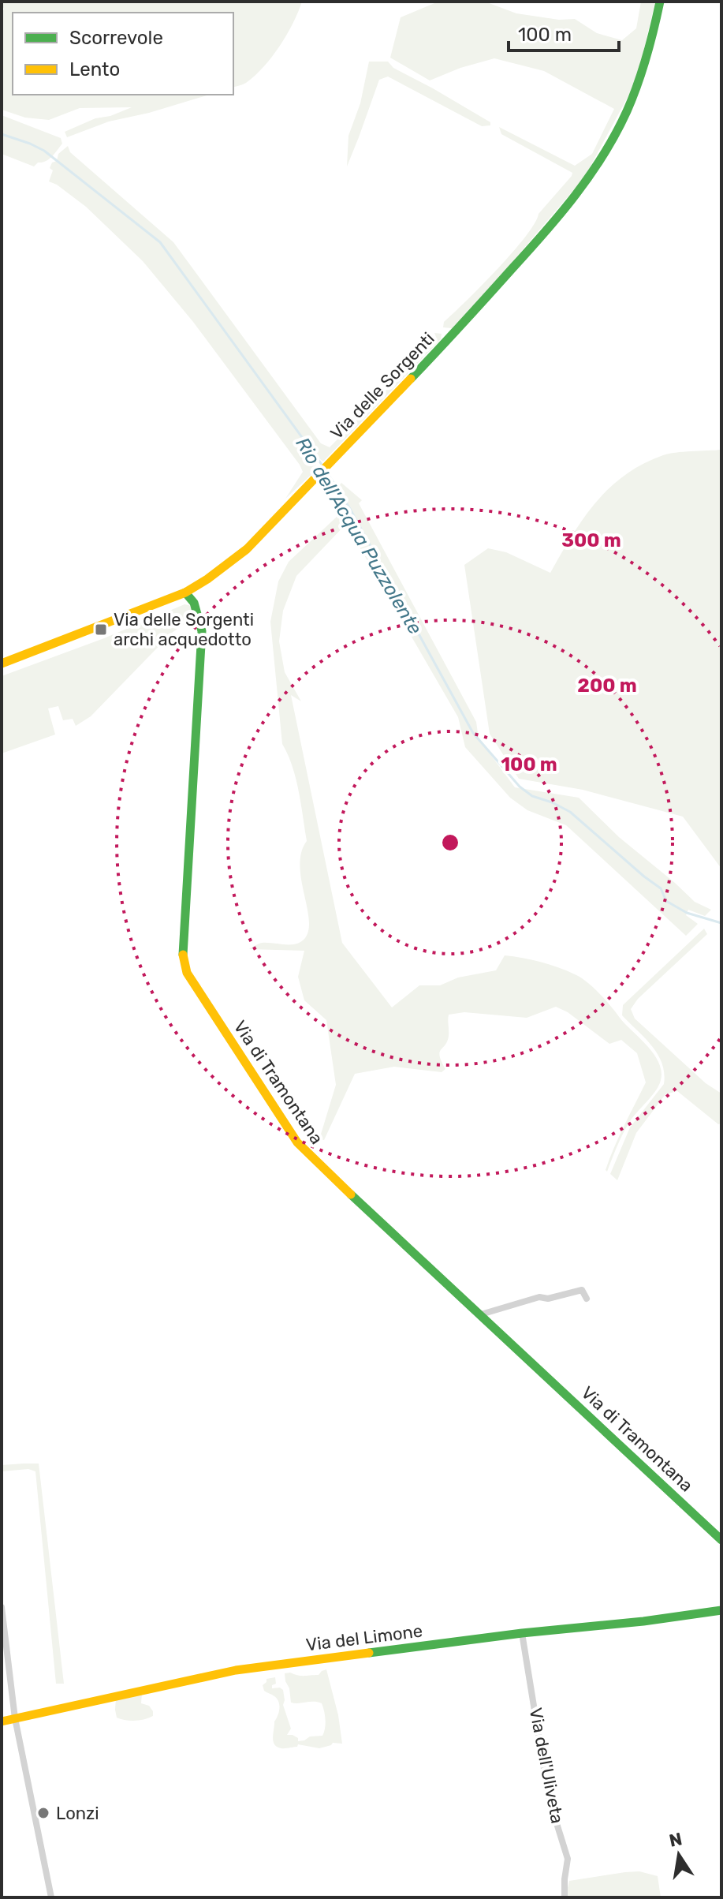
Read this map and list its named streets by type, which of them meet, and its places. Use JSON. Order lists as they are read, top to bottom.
{
  "streets": {
    "street": [
      "Via delle Sorgenti",
      "Via di Tramontana",
      "Via del Limone",
      "Via dell'Uliveta"
    ]
  },
  "crossings": [
    ["Via delle Sorgenti", "Via di Tramontana"],
    ["Via del Limone", "Via dell'Uliveta"]
  ],
  "water": ["Rio dell'Acqua Puzzolente"],
  "places": {
    "transit": ["Via delle Sorgenti archi acquedotto"],
    "other": ["Lonzi"]
  },
  "legend": ["Scorrevole", "Lento"],
  "scale_bar": "100 m",
  "north": "top",
  "rings": ["300 m", "200 m", "100 m"]
}
